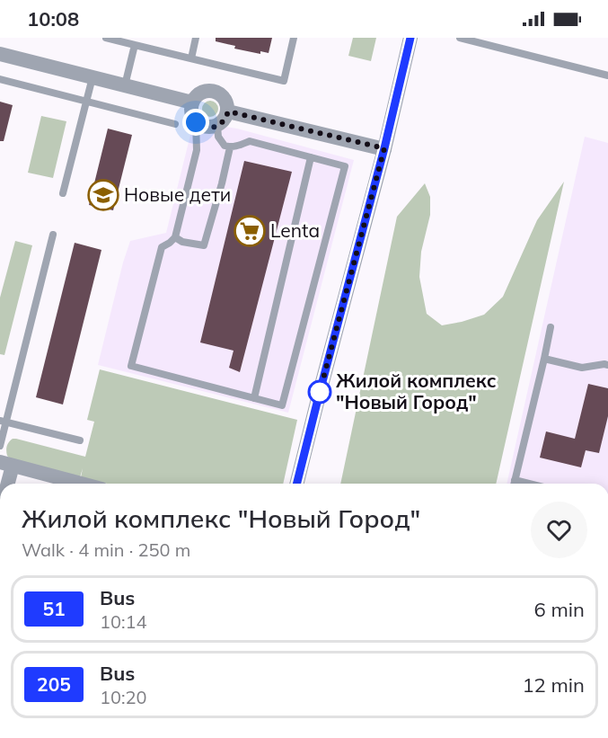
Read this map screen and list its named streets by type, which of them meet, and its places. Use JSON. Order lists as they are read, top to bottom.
{
  "places": {
    "school or university": ["Новые дети"],
    "supermarket": ["Lenta"],
    "other": ["Жилой комплекс \"Новый Город\""]
  },
  "lines": ["bus line 51"],
  "page": {
    "status": "10:08",
    "heading": ["Жилой комплекс \"Новый Город\"", "Walk · 4 min · 250 m"],
    "list": [
      {
        "mark": "51",
        "name": "Bus",
        "note": "10:14",
        "value": "6 min"
      },
      {
        "mark": "205",
        "name": "Bus",
        "note": "10:20",
        "value": "12 min"
      }
    ]
  }
}
